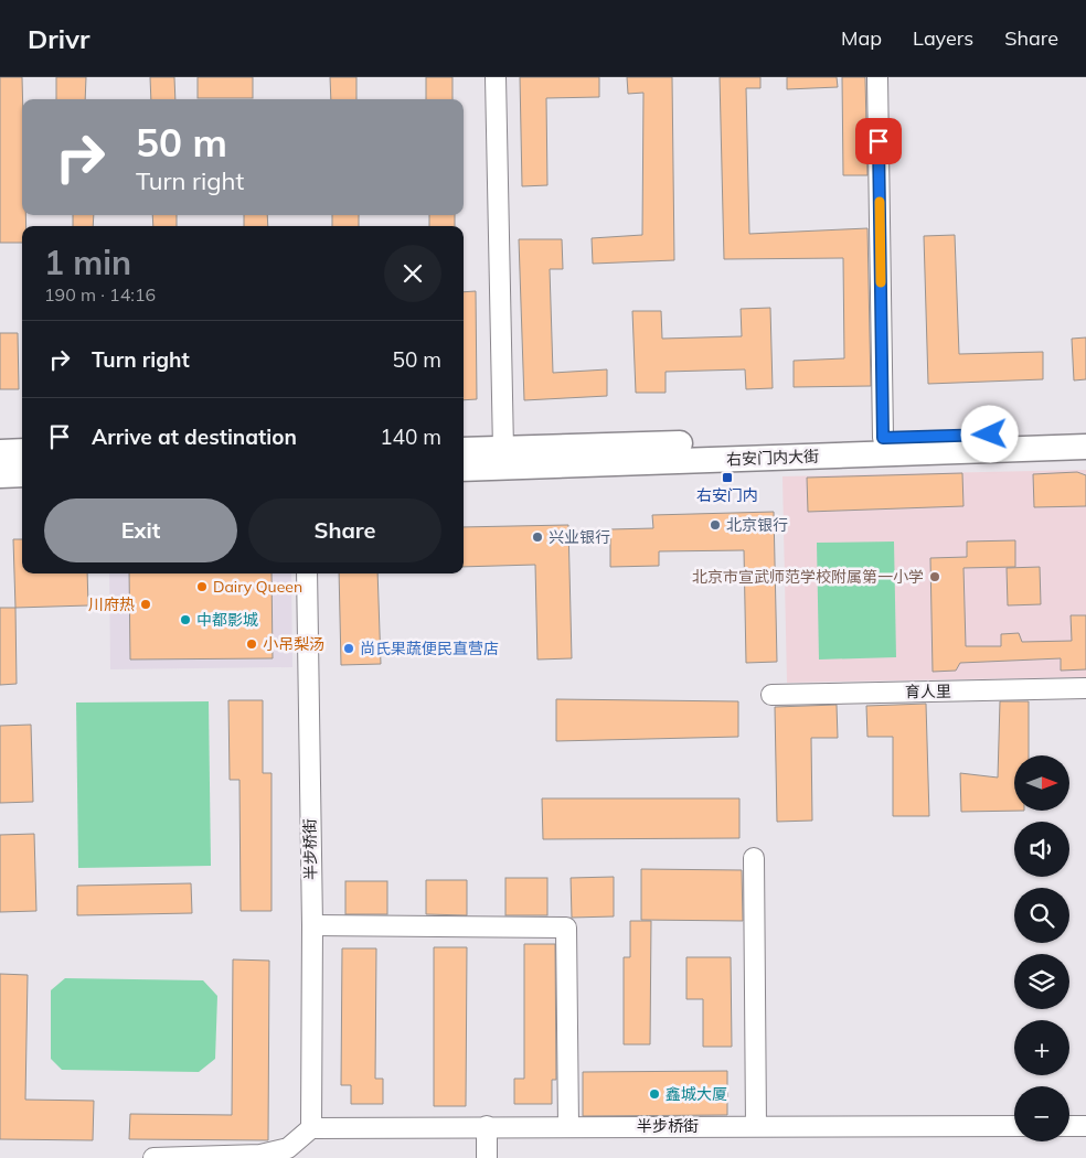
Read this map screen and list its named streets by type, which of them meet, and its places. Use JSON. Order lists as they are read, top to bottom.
{
  "streets": {
    "main road": ["右安门内大街"],
    "street": ["育人里", "半步桥街"]
  },
  "places": {
    "transit": ["右安门内"],
    "other": [
      "北京银行",
      "兴业银行",
      "北京市宣武师范学校附属第一小学",
      "Dairy Queen",
      "川府热",
      "中都影城",
      "小吊梨汤",
      "尚氏果蔬便民直营店",
      "鑫城大厦"
    ]
  },
  "north": "right",
  "page": {
    "header": "Drivr",
    "nav": ["Map", "Layers", "Share"],
    "turn": ["50 m", "Turn right"],
    "heading": ["1 min", "190 m · 14:16"],
    "list": [
      {
        "name": "Turn right",
        "value": "50 m"
      },
      {
        "name": "Arrive at destination",
        "value": "140 m"
      }
    ],
    "buttons": ["Exit", "Share"],
    "map_buttons": ["+", "−"]
  }
}
